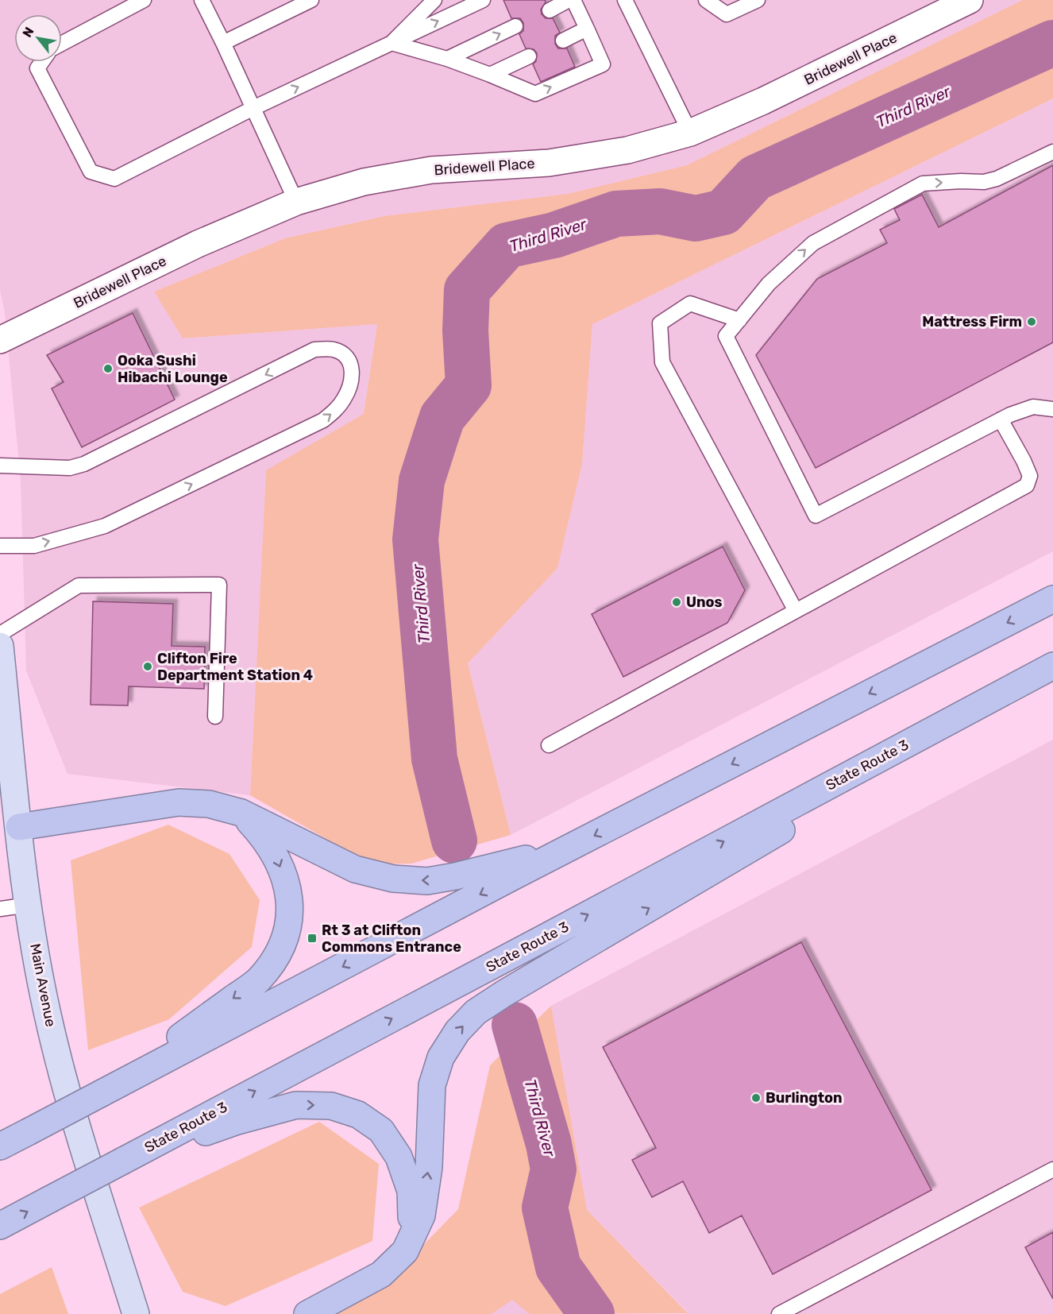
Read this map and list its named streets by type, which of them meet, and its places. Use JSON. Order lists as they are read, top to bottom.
{
  "streets": {
    "highway": ["State Route 3"],
    "main road": ["Main Avenue"],
    "street": ["Bridewell Place"]
  },
  "water": ["Third River"],
  "places": {
    "other": [
      "Mattress Firm",
      "Ooka Sushi Hibachi Lounge",
      "Unos",
      "Clifton Fire Department Station 4",
      "Burlington"
    ],
    "transit": ["Rt 3 at Clifton Commons Entrance"]
  },
  "north": "top left"
}
